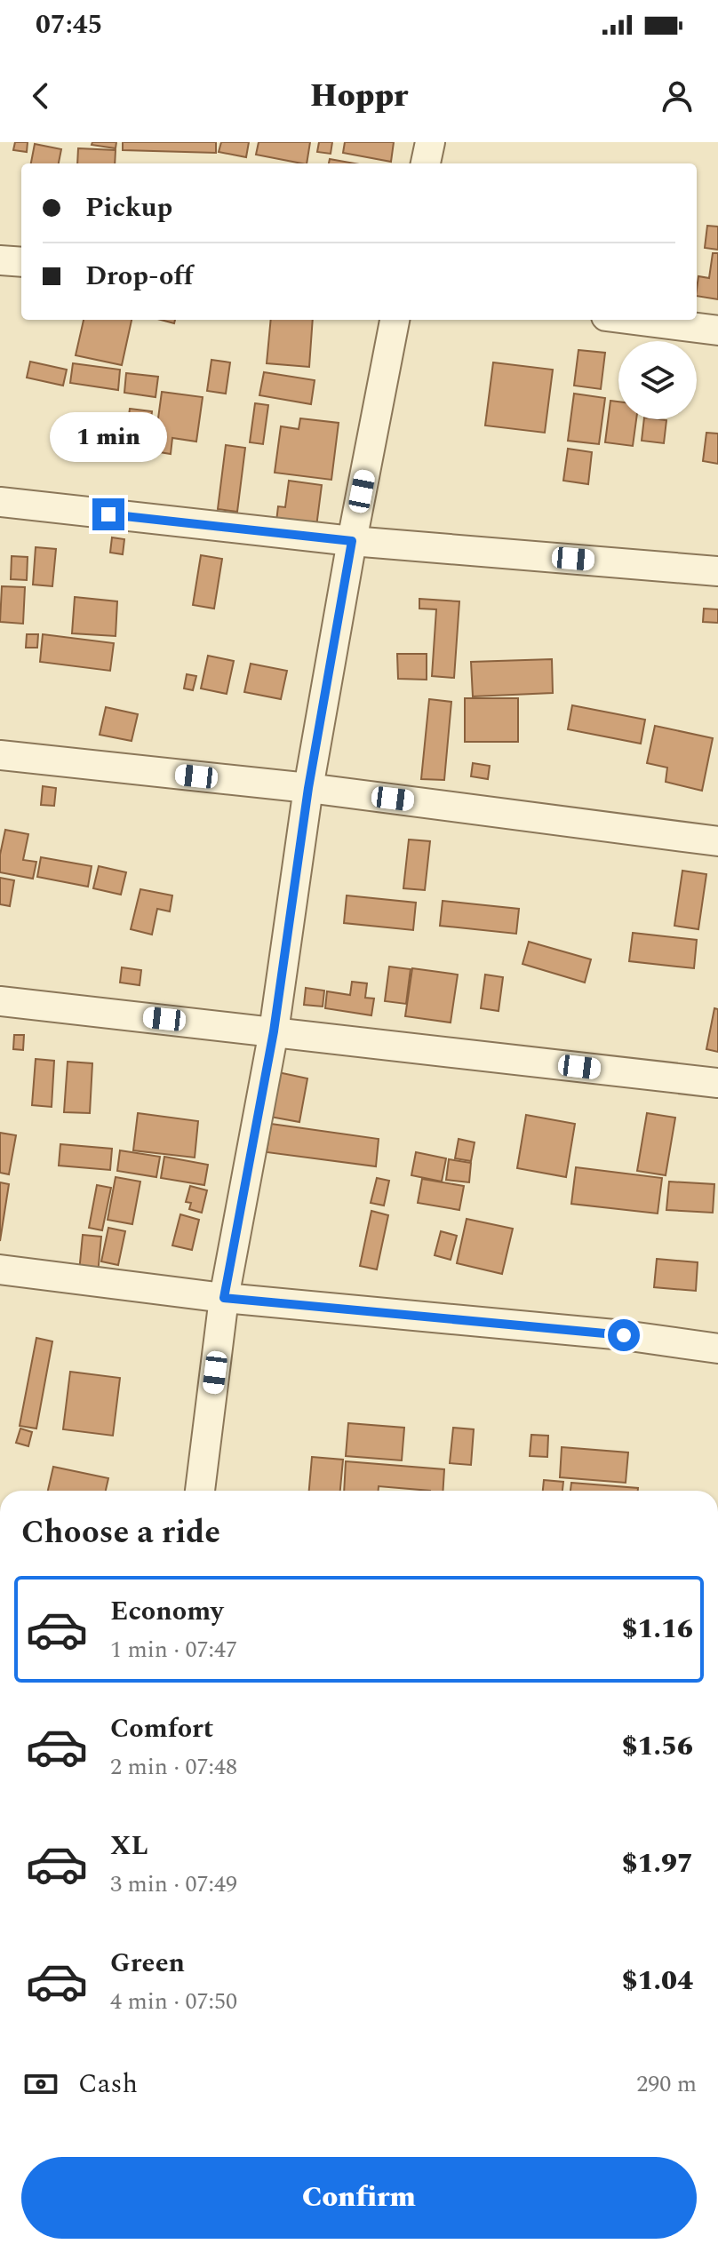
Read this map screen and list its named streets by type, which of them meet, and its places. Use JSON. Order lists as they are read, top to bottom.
{
  "page": {
    "status": "07:45",
    "header": "Hoppr",
    "banner": ["Pickup", "Drop-off"],
    "bubble": "1 min",
    "heading": "Choose a ride",
    "list": [
      {
        "name": "Economy",
        "note": "1 min · 07:47",
        "value": "$1.16"
      },
      {
        "name": "Comfort",
        "note": "2 min · 07:48",
        "value": "$1.56"
      },
      {
        "name": "XL",
        "note": "3 min · 07:49",
        "value": "$1.97"
      },
      {
        "name": "Green",
        "note": "4 min · 07:50",
        "value": "$1.04"
      }
    ],
    "pay": ["Cash", "290 m"],
    "buttons": "Confirm"
  }
}
